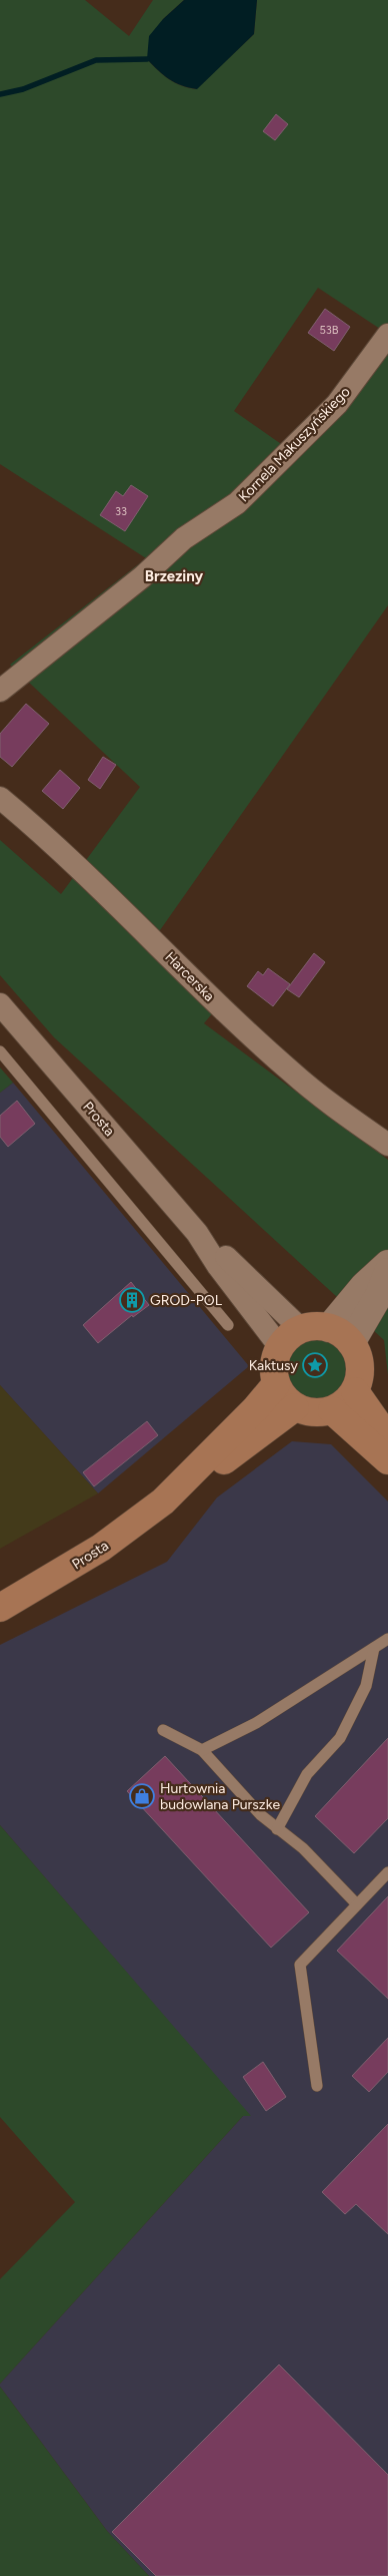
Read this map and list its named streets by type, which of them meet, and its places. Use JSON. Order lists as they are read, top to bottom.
{
  "streets": {
    "main road": ["Prosta"],
    "street": ["Kornela Makuszyńskiego", "Harcerska"]
  },
  "districts": ["Brzeziny"],
  "places": {
    "building": ["GROD-POL"],
    "place": ["Kaktusy"],
    "shop": ["Hurtownia budowlana Purszke"]
  },
  "house_numbers": ["53B", "33"]
}
